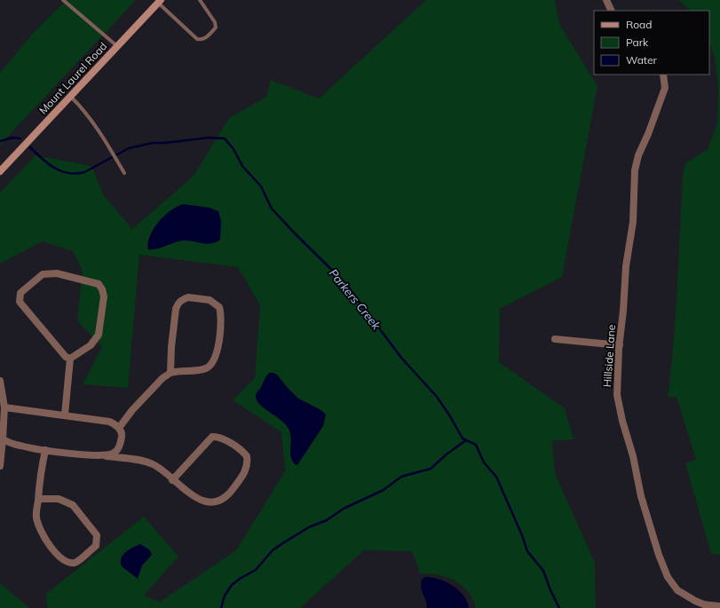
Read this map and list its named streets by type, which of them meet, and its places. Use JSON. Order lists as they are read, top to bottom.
{
  "streets": {
    "main road": ["Mount Laurel Road"],
    "street": ["Hillside Lane"]
  },
  "water": ["Parkers Creek"],
  "legend": ["Road", "Park", "Water"]
}
